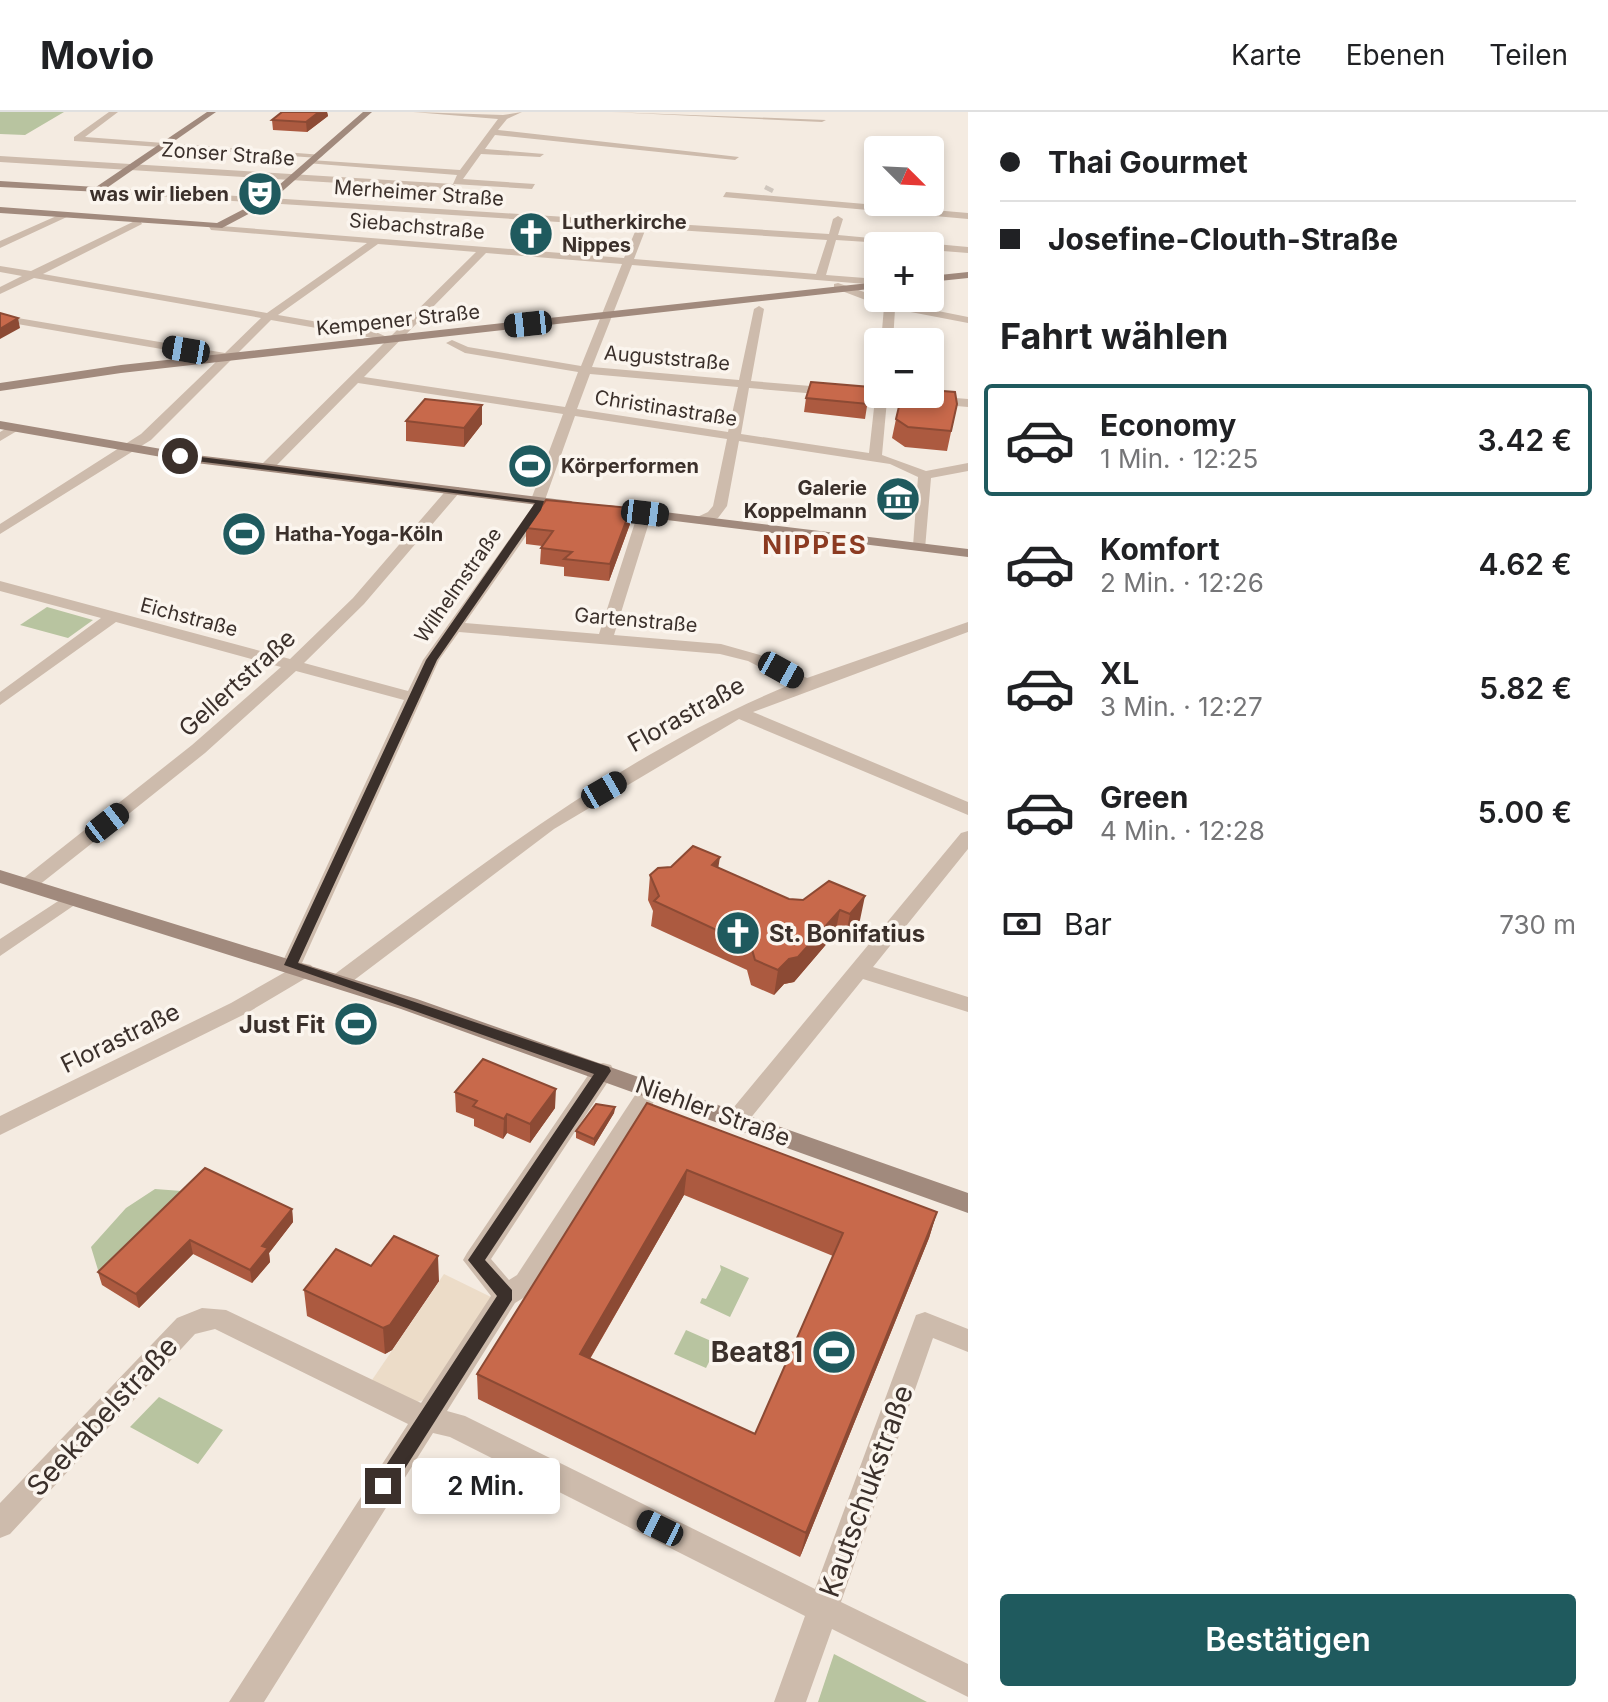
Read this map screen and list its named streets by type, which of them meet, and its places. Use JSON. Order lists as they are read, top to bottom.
{
  "streets": {
    "main road": [
      "Merheimer Straße",
      "Siebachstraße",
      "Kempener Straße",
      "Niehler Straße"
    ],
    "street": [
      "Zonser Straße",
      "Auguststraße",
      "Christinastraße",
      "Wilhelmstraße",
      "Eichstraße",
      "Gartenstraße",
      "Gellertstraße",
      "Florastraße",
      "Seekabelstraße",
      "Kautschukstraße"
    ]
  },
  "crossings": [
    ["Merheimer Straße", "Wilhelmstraße"],
    ["Siebachstraße", "Wilhelmstraße"],
    ["Kempener Straße", "Auguststraße"],
    ["Kempener Straße", "Wilhelmstraße"],
    ["Auguststraße", "Wilhelmstraße"],
    ["Christinastraße", "Wilhelmstraße"],
    ["Wilhelmstraße", "Eichstraße"],
    ["Wilhelmstraße", "Gartenstraße"],
    ["Wilhelmstraße", "Florastraße"],
    ["Wilhelmstraße", "Niehler Straße"],
    ["Eichstraße", "Gellertstraße"],
    ["Gartenstraße", "Florastraße"],
    ["Gellertstraße", "Niehler Straße"],
    ["Florastraße", "Niehler Straße"],
    ["Seekabelstraße", "Kautschukstraße"]
  ],
  "districts": ["NIPPES"],
  "places": {
    "theatre": ["was wir lieben"],
    "church": ["Lutherkirche Nippes", "St. Bonifatius"],
    "sports": [
      "Körperformen",
      "Hatha-Yoga-Köln",
      "Just Fit",
      "Beat81"
    ],
    "museum": ["Galerie Koppelmann"]
  },
  "north": "bottom right",
  "page": {
    "header": "Movio",
    "nav": ["Karte", "Ebenen", "Teilen"],
    "banner": ["Thai Gourmet", "Josefine-Clouth-Straße"],
    "map_buttons": ["+", "−"],
    "heading": "Fahrt wählen",
    "list": [
      {
        "name": "Economy",
        "note": "1 Min. · 12:25",
        "value": "3.42 €"
      },
      {
        "name": "Komfort",
        "note": "2 Min. · 12:26",
        "value": "4.62 €"
      },
      {
        "name": "XL",
        "note": "3 Min. · 12:27",
        "value": "5.82 €"
      },
      {
        "name": "Green",
        "note": "4 Min. · 12:28",
        "value": "5.00 €"
      }
    ],
    "pay": ["Bar", "730 m"],
    "bubble": "2 Min.",
    "buttons": "Bestätigen"
  }
}
